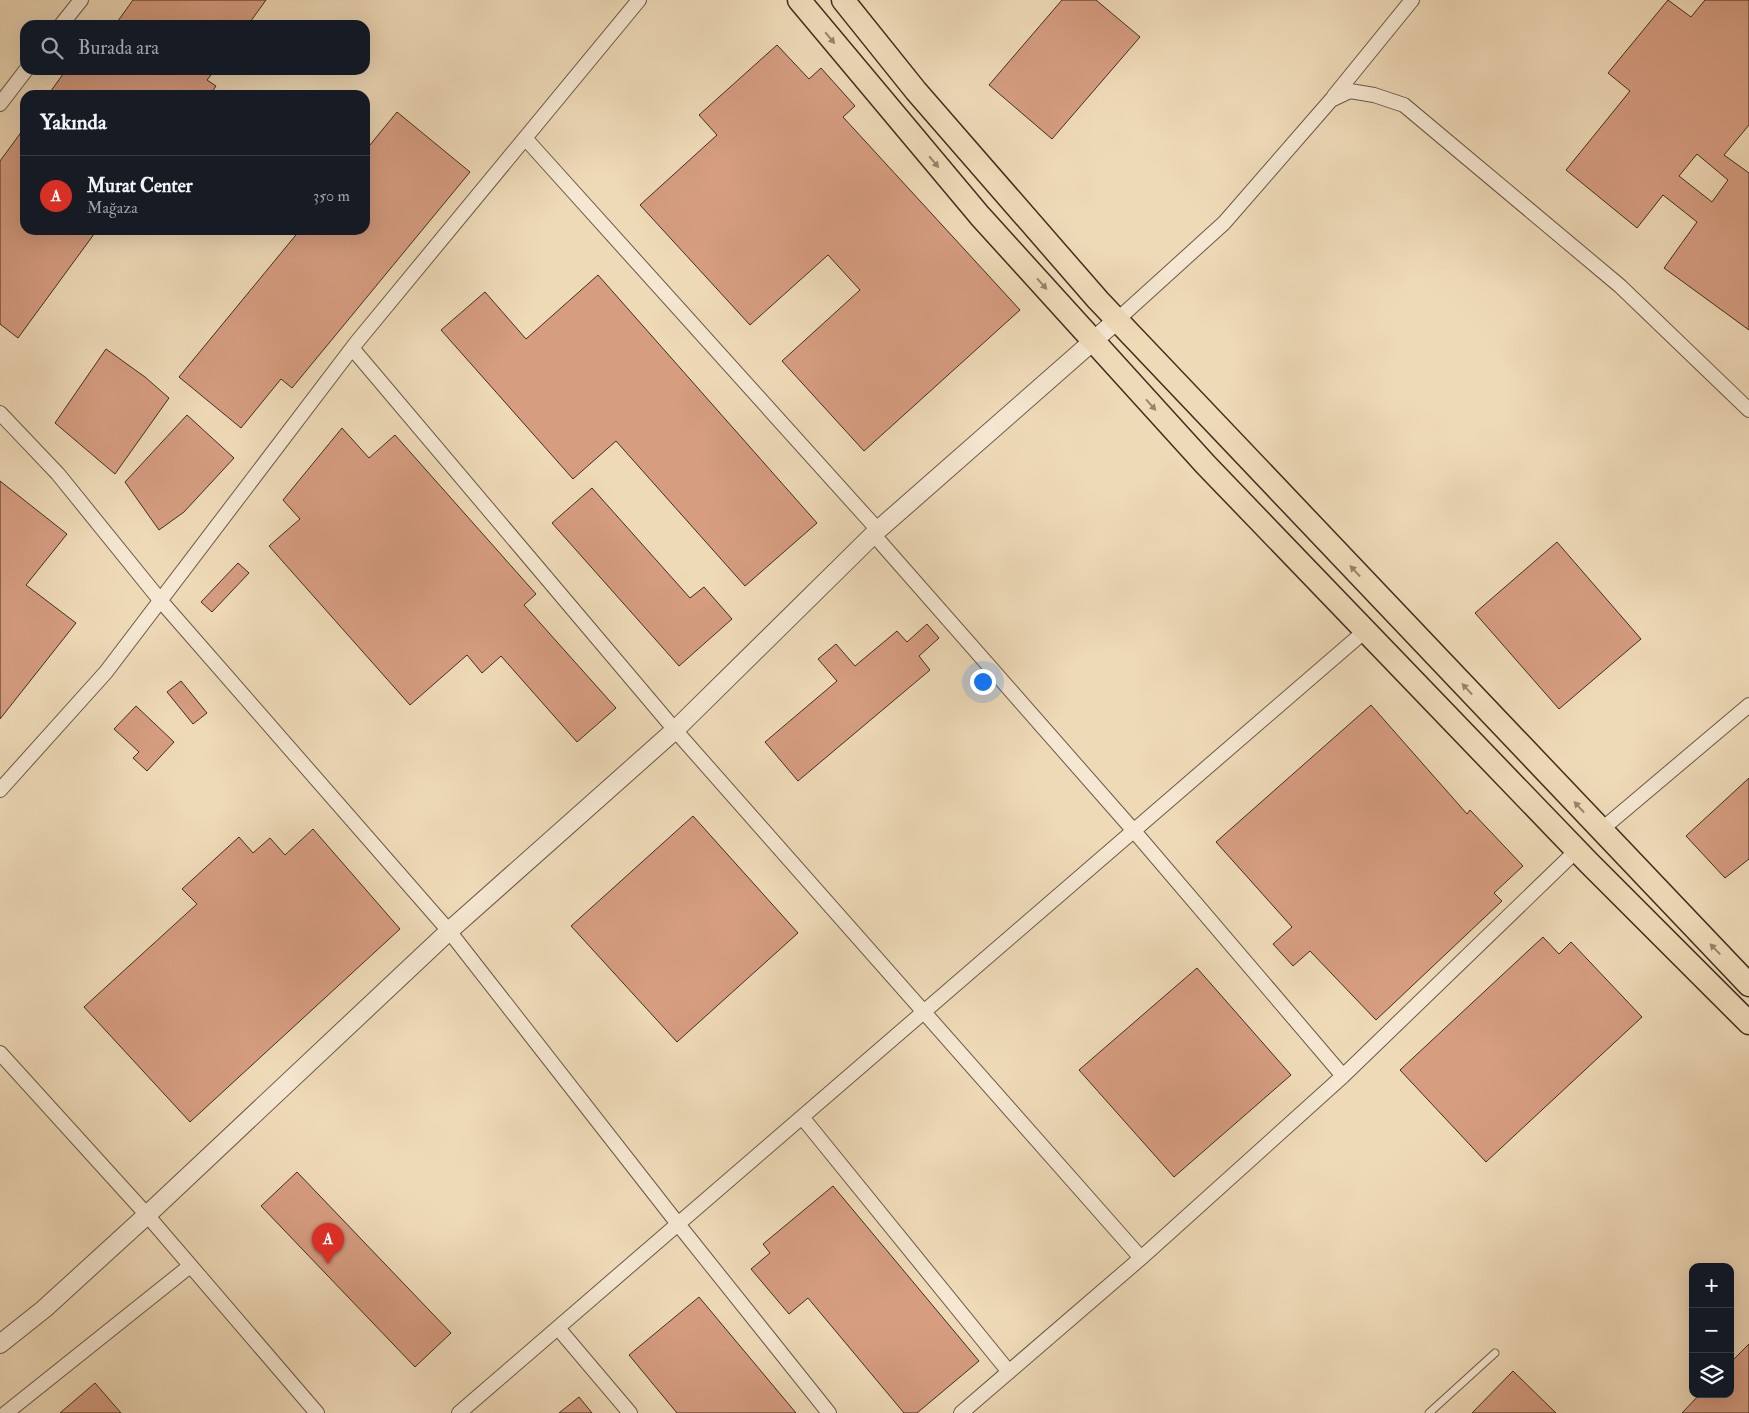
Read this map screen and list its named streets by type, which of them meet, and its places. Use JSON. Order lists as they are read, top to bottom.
{
  "page": {
    "search": "Burada ara",
    "heading": "Yakında",
    "list": [
      {
        "mark": "A",
        "name": "Murat Center",
        "note": "Mağaza",
        "value": "350 m"
      }
    ],
    "pins": "A",
    "map_buttons": ["+", "−"]
  }
}
